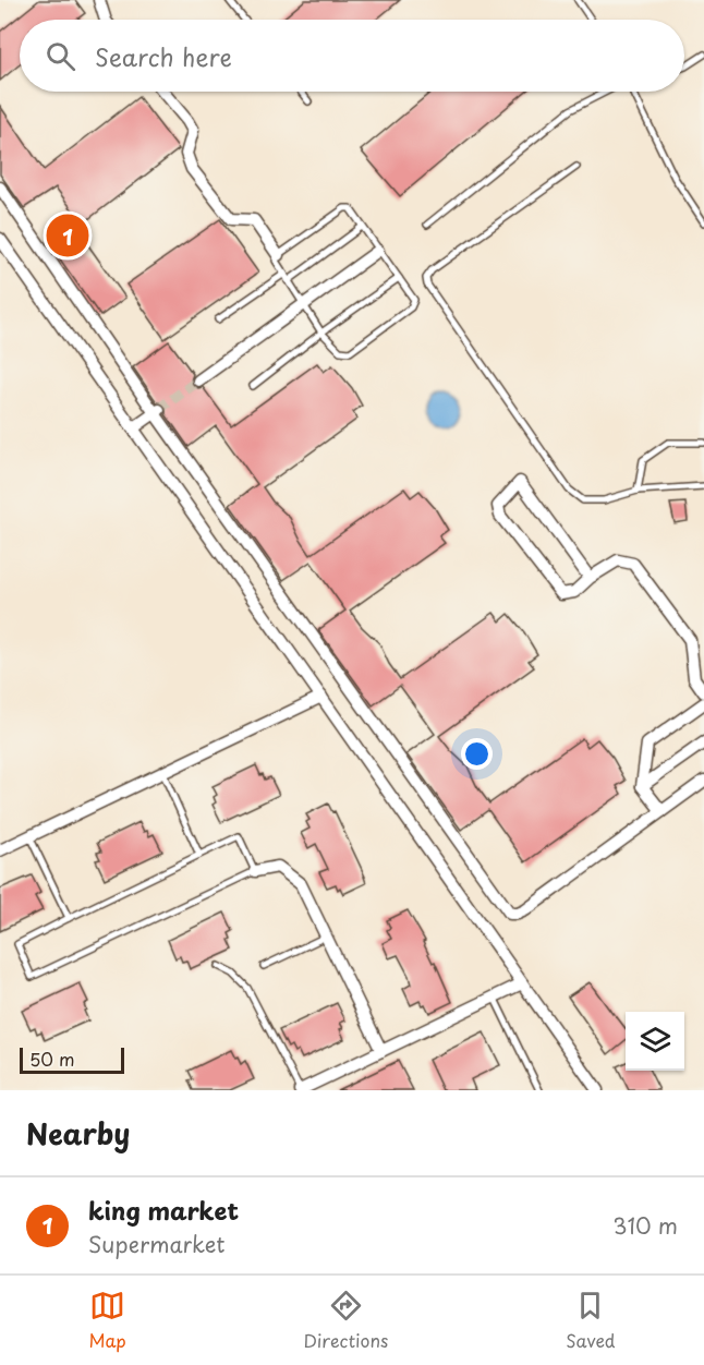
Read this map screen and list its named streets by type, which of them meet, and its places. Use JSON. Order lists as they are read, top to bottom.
{
  "scale_bar": "50 m",
  "page": {
    "search": "Search here",
    "pins": "1",
    "scale": "50 m",
    "heading": "Nearby",
    "list": [
      {
        "mark": "1",
        "name": "king market",
        "note": "Supermarket",
        "value": "310 m"
      }
    ],
    "nav": ["Map", "Directions", "Saved"]
  }
}
